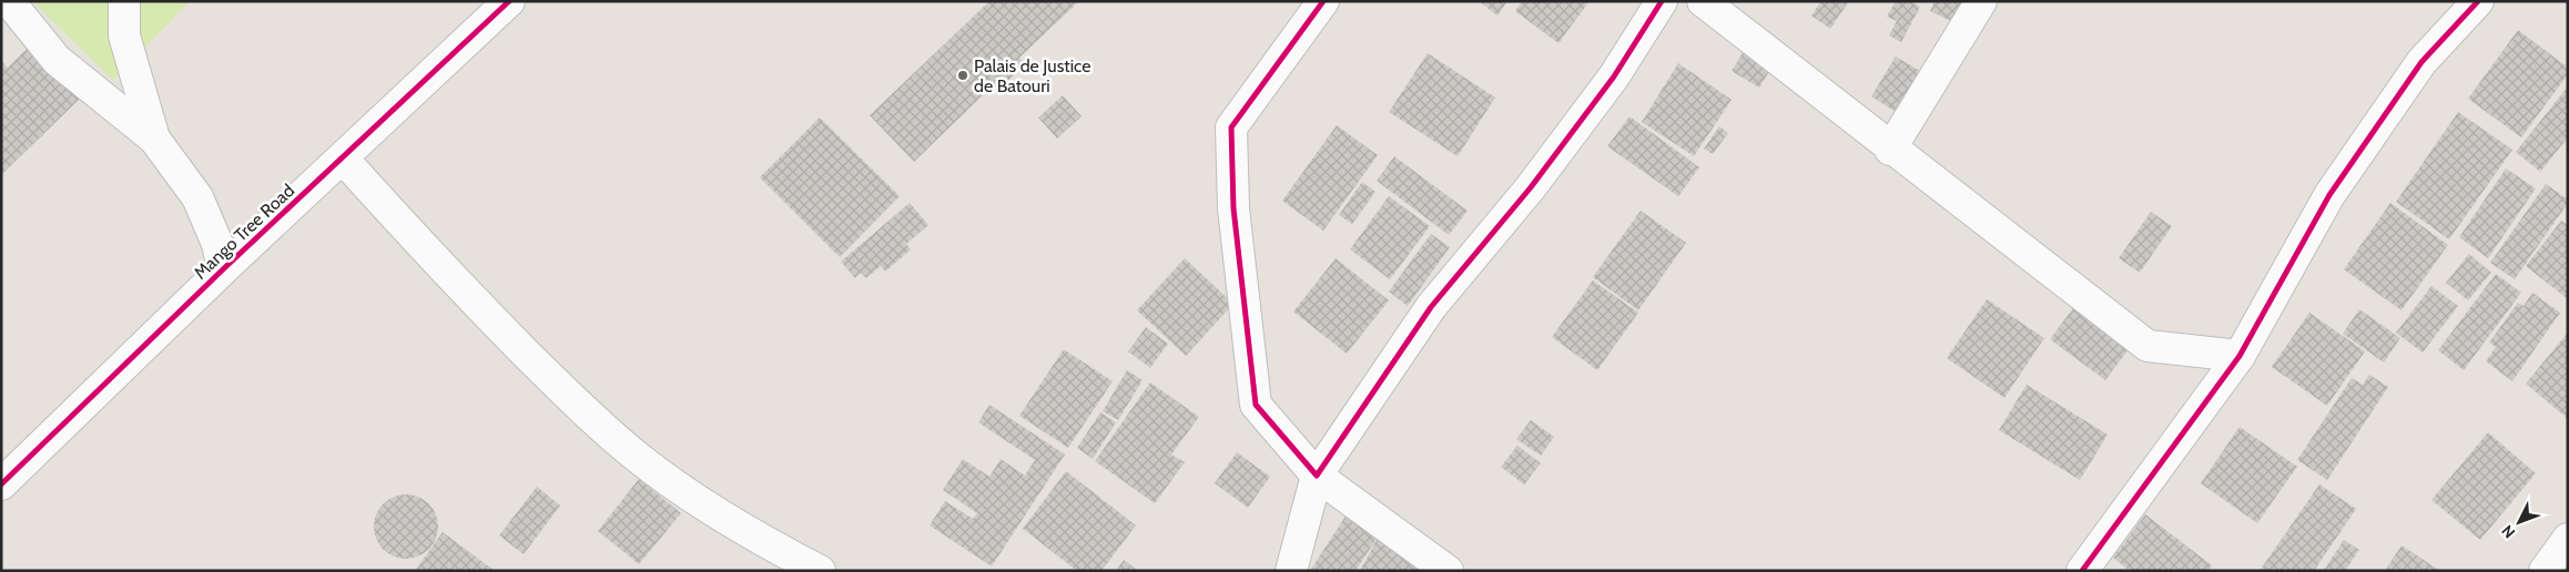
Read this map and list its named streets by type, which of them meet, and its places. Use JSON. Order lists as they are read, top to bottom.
{
  "streets": {
    "street": ["Mango Tree Road"]
  },
  "places": ["Palais de Justice de Batouri"],
  "north": "bottom left"
}
